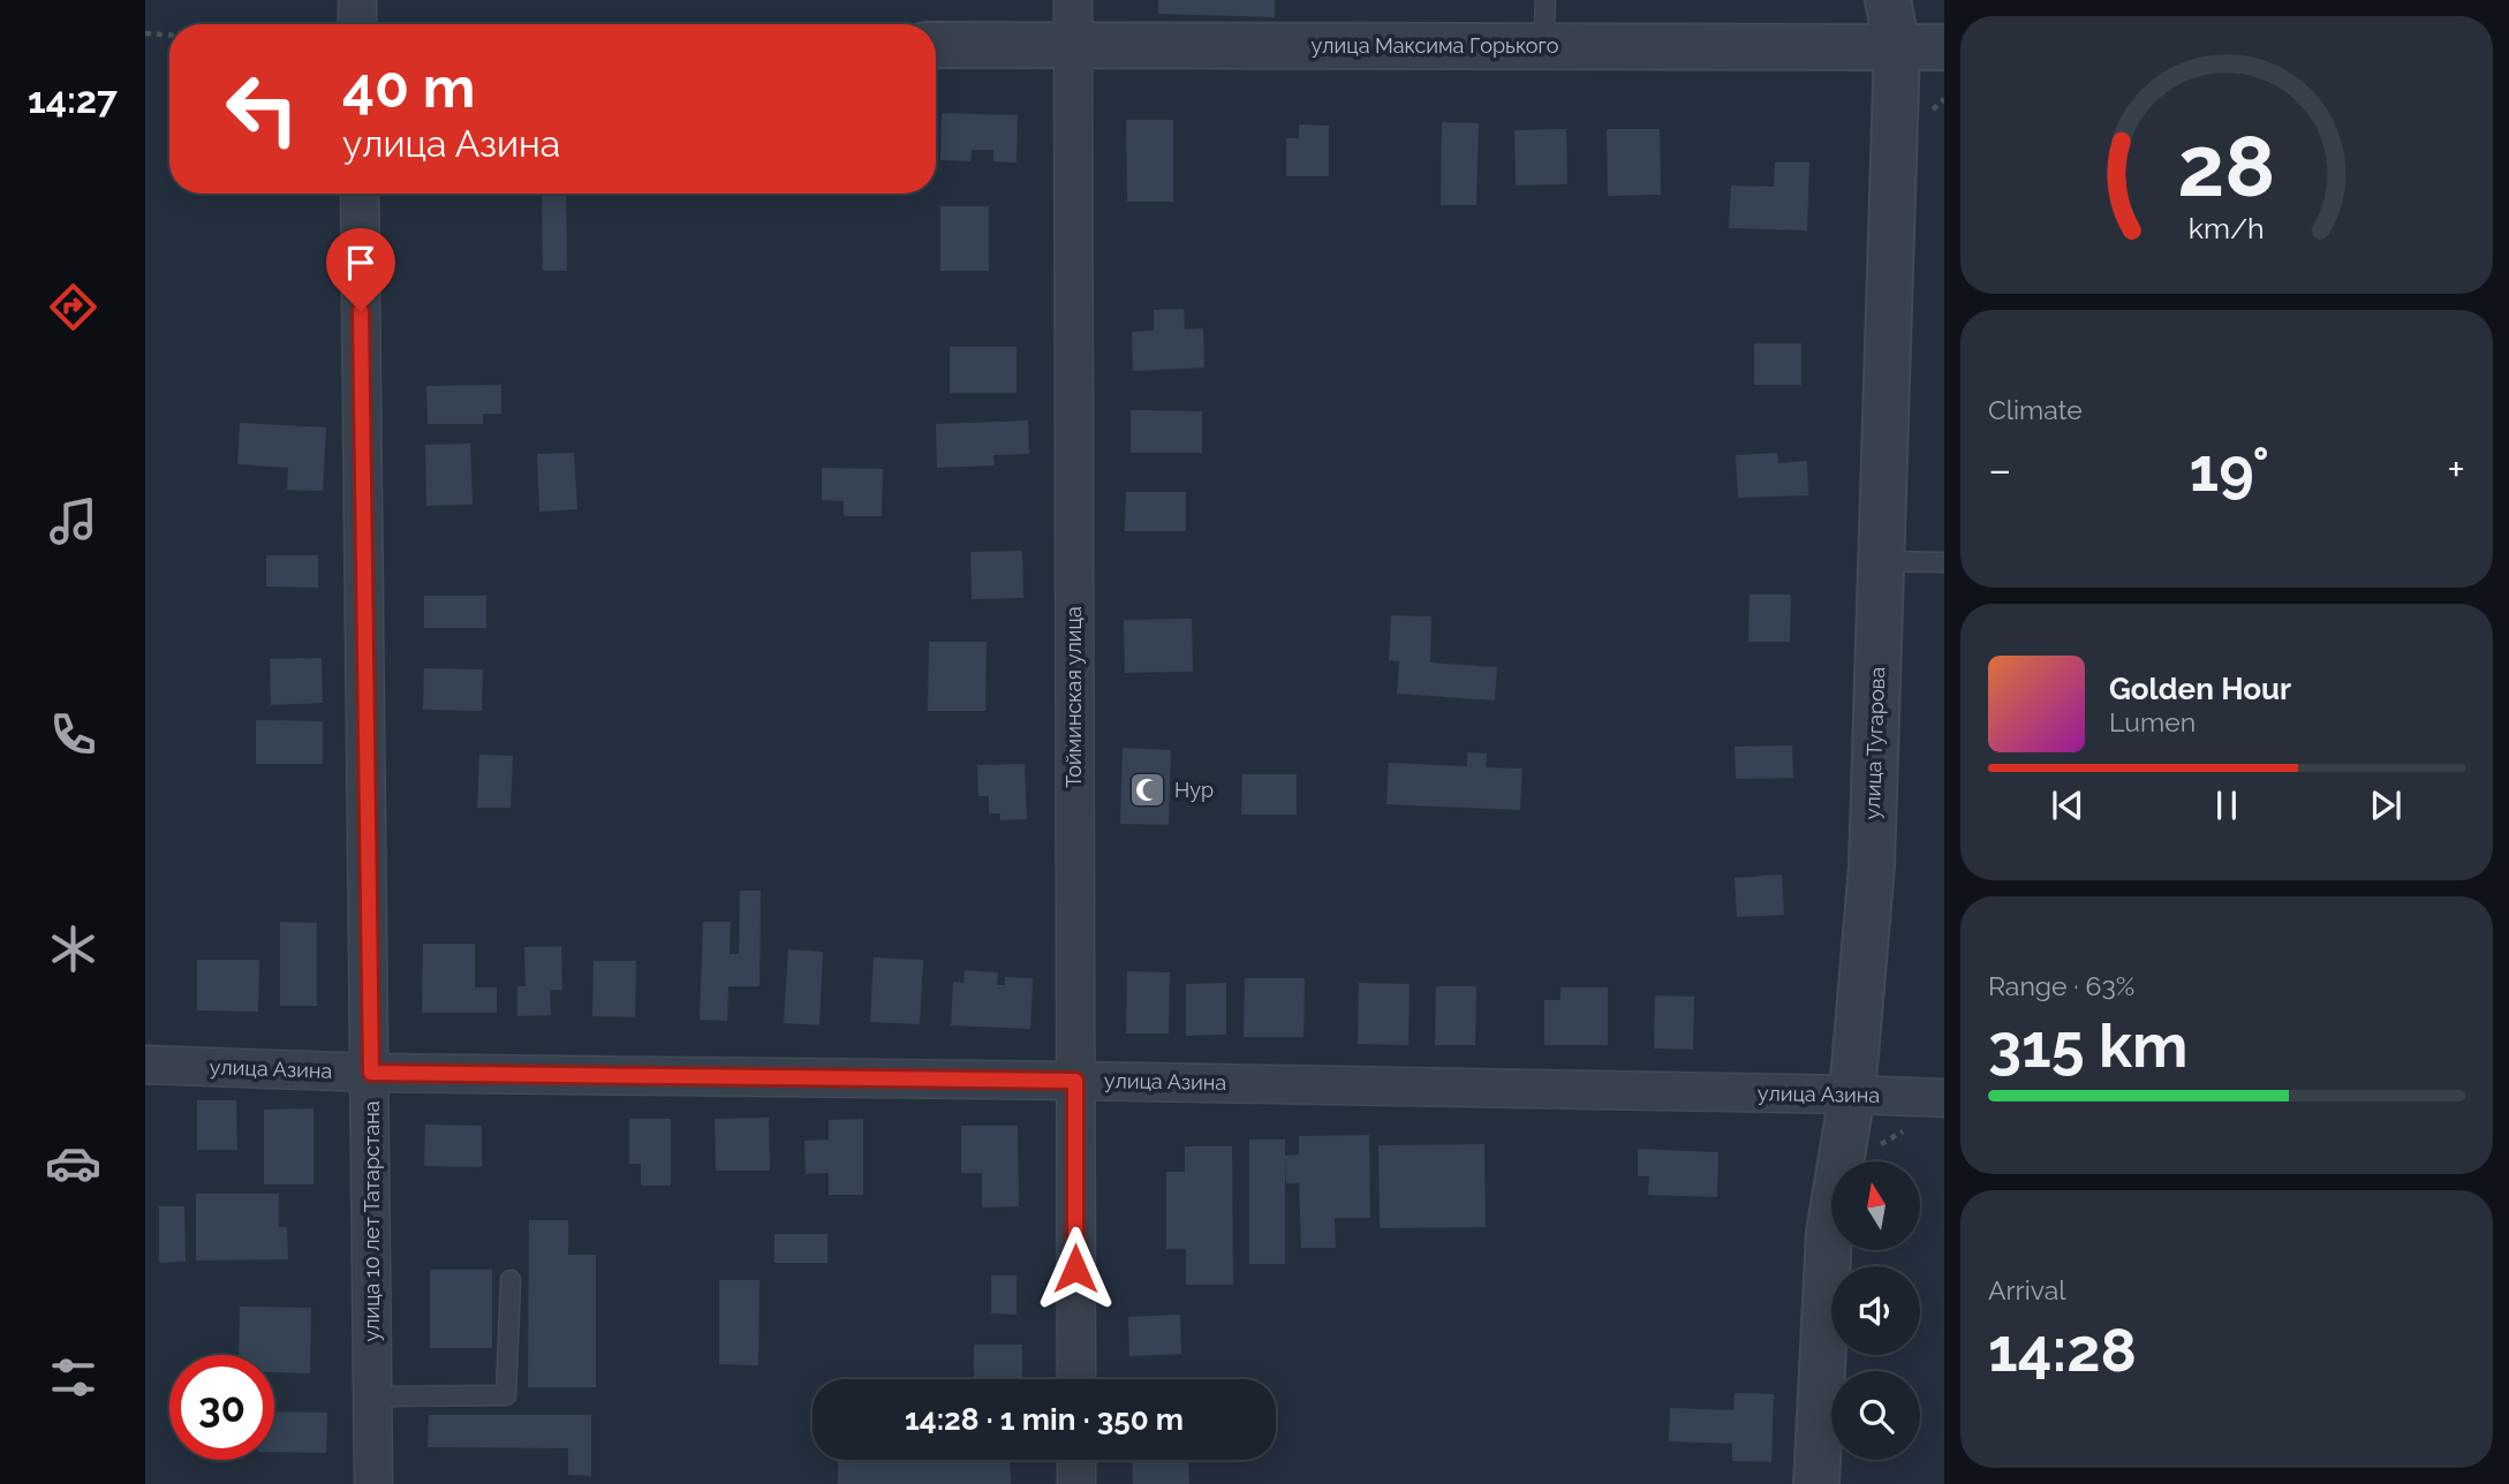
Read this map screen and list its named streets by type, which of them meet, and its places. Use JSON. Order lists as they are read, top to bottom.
{
  "streets": {
    "street": [
      "улица Максима Горького",
      "Тойминская улица",
      "улица Тугарова",
      "улица Азина",
      "улица 10 лет Татарстана"
    ]
  },
  "crossings": [
    ["улица Максима Горького", "Тойминская улица"],
    ["улица Максима Горького", "улица Тугарова"],
    ["Тойминская улица", "улица Азина"],
    ["улица Тугарова", "улица Азина"],
    ["улица Азина", "улица 10 лет Татарстана"]
  ],
  "places": {
    "mosque": ["Нур"]
  },
  "north": "top",
  "page": {
    "tabs": "14:27",
    "turn": ["40 m", "улица Азина"],
    "tile": [
      "Climate",
      ["Range · 63%", "315 km"],
      ["Arrival", "14:28"]
    ],
    "heat": ["−", "19°", "+"],
    "song": ["Golden Hour", "Lumen"],
    "limit": "30",
    "trip": "14:28 · 1 min · 350 m",
    "gauge": ["28", "km/h"]
  }
}
